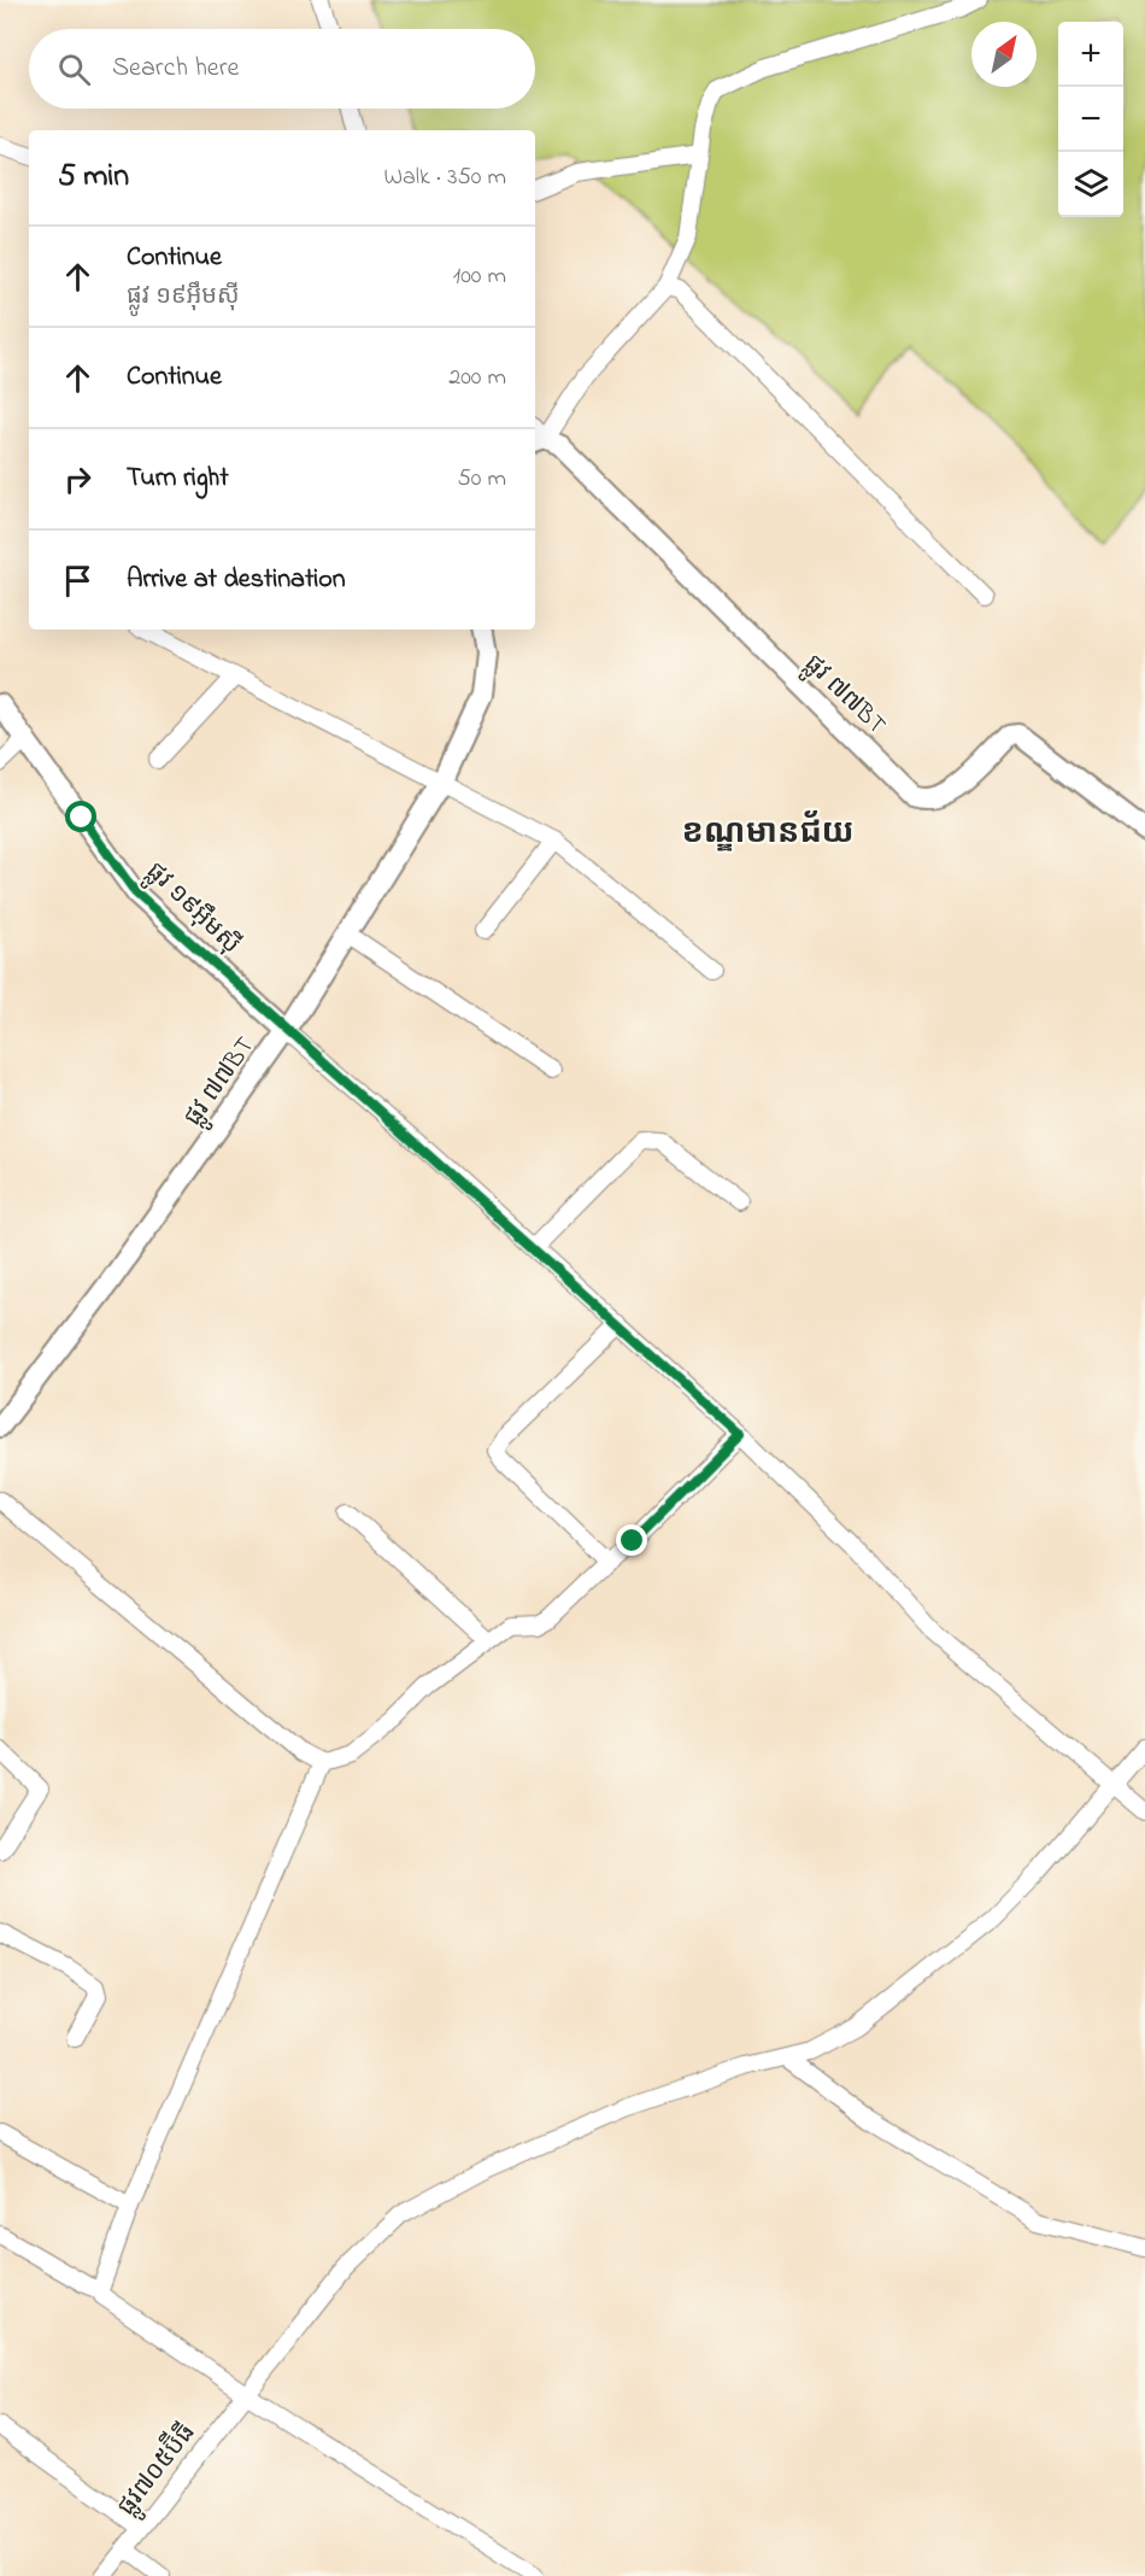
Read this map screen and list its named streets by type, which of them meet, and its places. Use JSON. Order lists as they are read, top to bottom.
{
  "streets": {
    "street": ["ផ្លូវ ៧៧BT", "ផ្លូវ ១៩អ៊ឹមស៊ី", "ផ្លូវ៧០៥ប៊ីធី"]
  },
  "crossings": [
    ["ផ្លូវ ៧៧BT", "ផ្លូវ ១៩អ៊ឹមស៊ី"]
  ],
  "districts": ["ខណ្ឌមានជ័យ"],
  "north": "top right",
  "page": {
    "map_buttons": ["+", "−"],
    "search": "Search here",
    "heading": ["5 min", "Walk · 350 m"],
    "list": [
      ["Continue", "ផ្លូវ ១៩អ៊ឹមស៊ី", "100 m"],
      ["Continue", "200 m"],
      ["Turn right", "50 m"],
      "Arrive at destination"
    ]
  }
}
